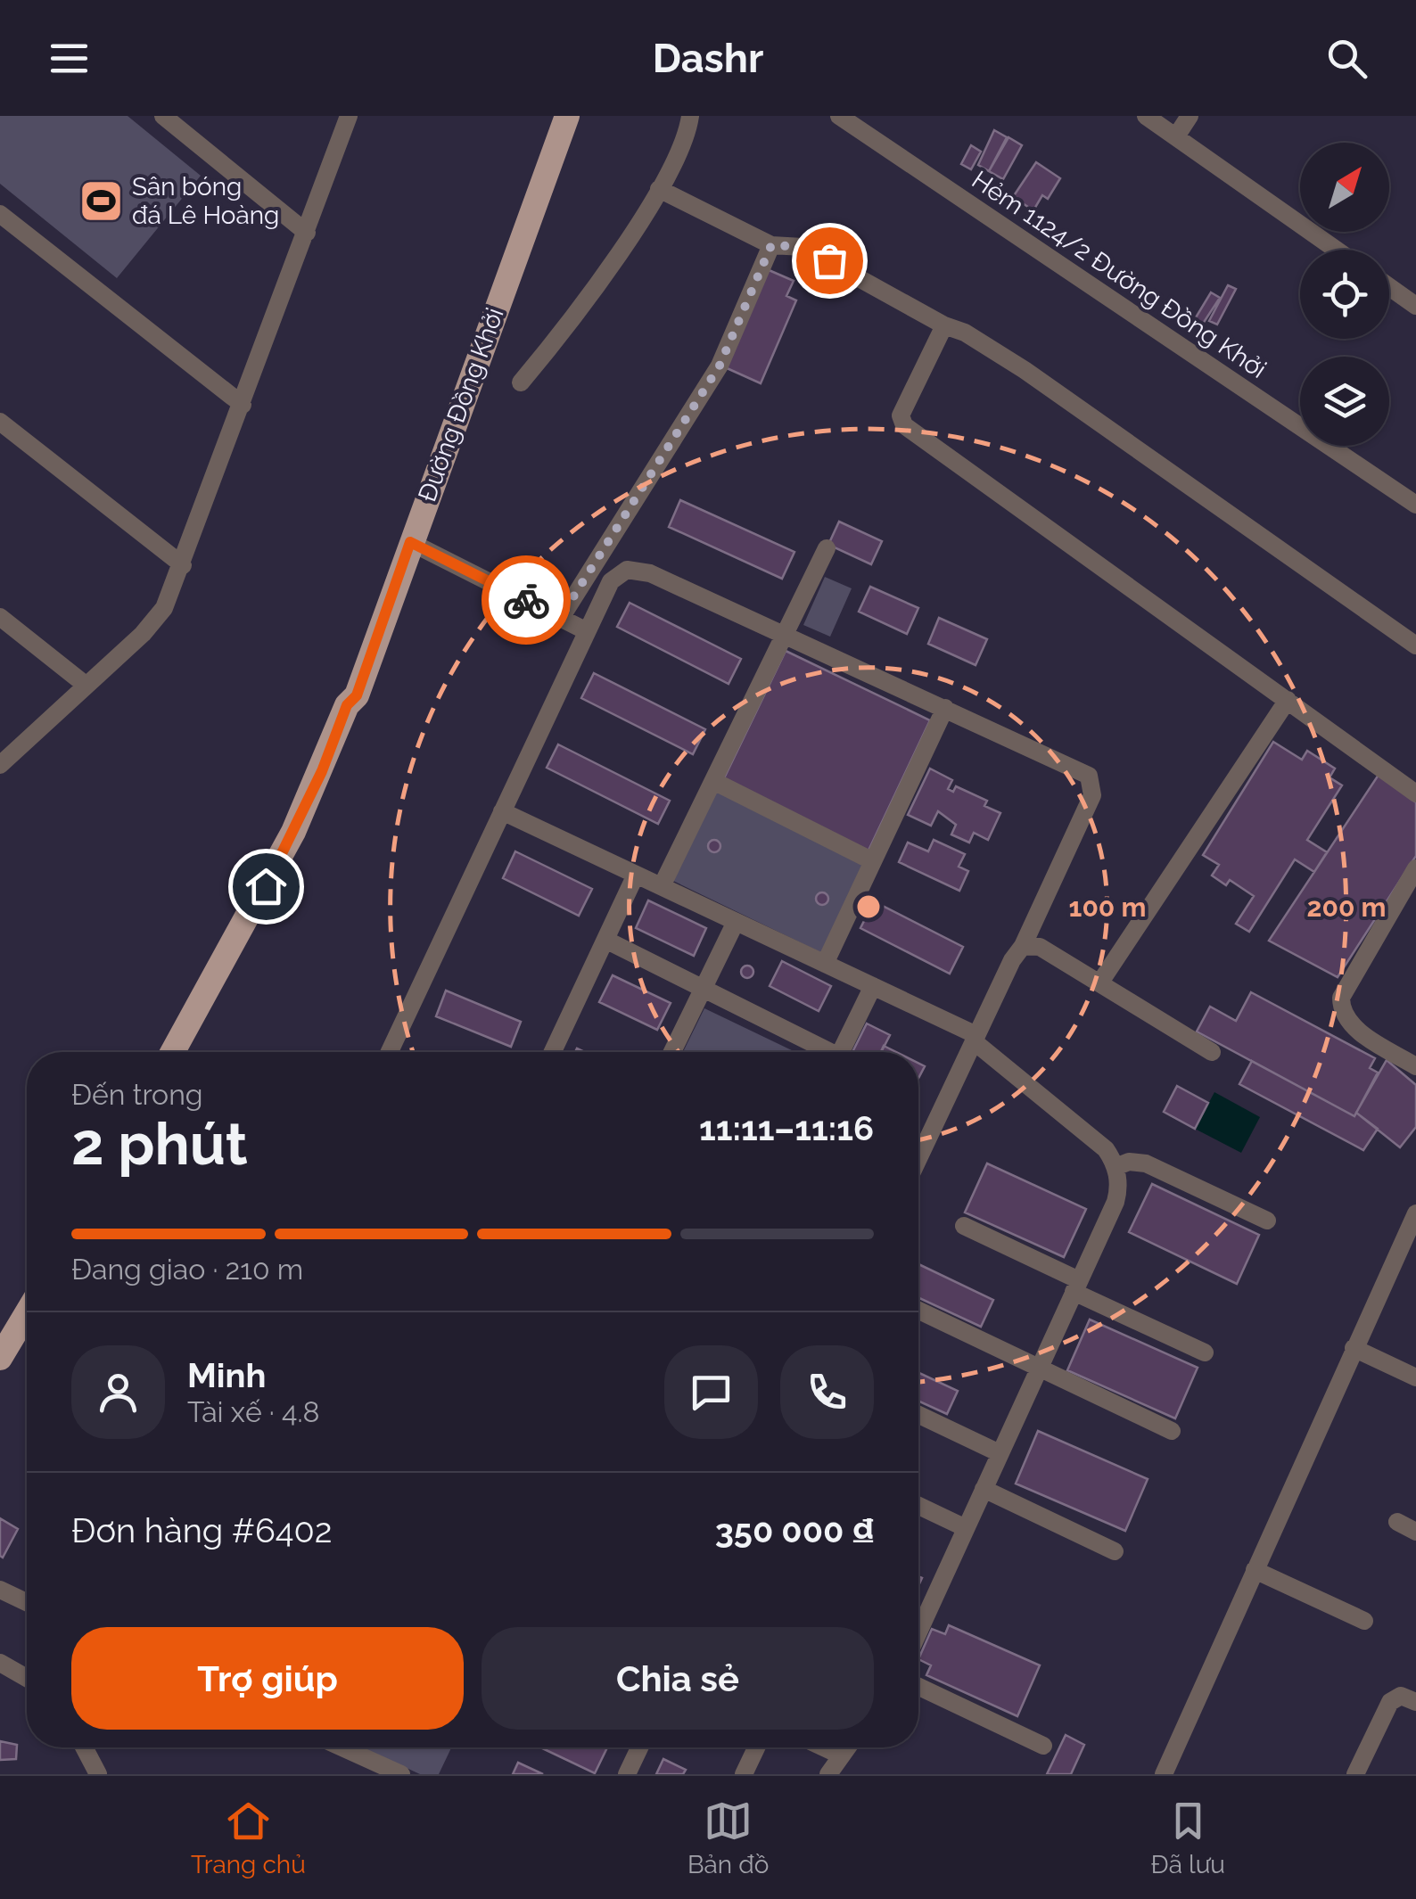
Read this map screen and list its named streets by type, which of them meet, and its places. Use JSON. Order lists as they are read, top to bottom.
{
  "streets": {
    "main road": ["Đường Đồng Khởi"],
    "street": ["Hẻm 1124/2 Đường Đồng Khởi"]
  },
  "places": {
    "sports": ["Sân bóng đá Lê Hoàng"]
  },
  "north": "top right",
  "page": {
    "header": "Dashr",
    "heading": ["2 phút", "Đến trong", "11:11–11:16"],
    "panel": [
      "Minh",
      "Tài xế · 4.8",
      "Đơn hàng #6402",
      "350 000 ₫"
    ],
    "bar": "Đang giao · 210 m",
    "buttons": ["Trợ giúp", "Chia sẻ"],
    "tabs": ["Trang chủ", "Bản đồ", "Đã lưu"]
  },
  "rings": ["100 m", "200 m"]
}
